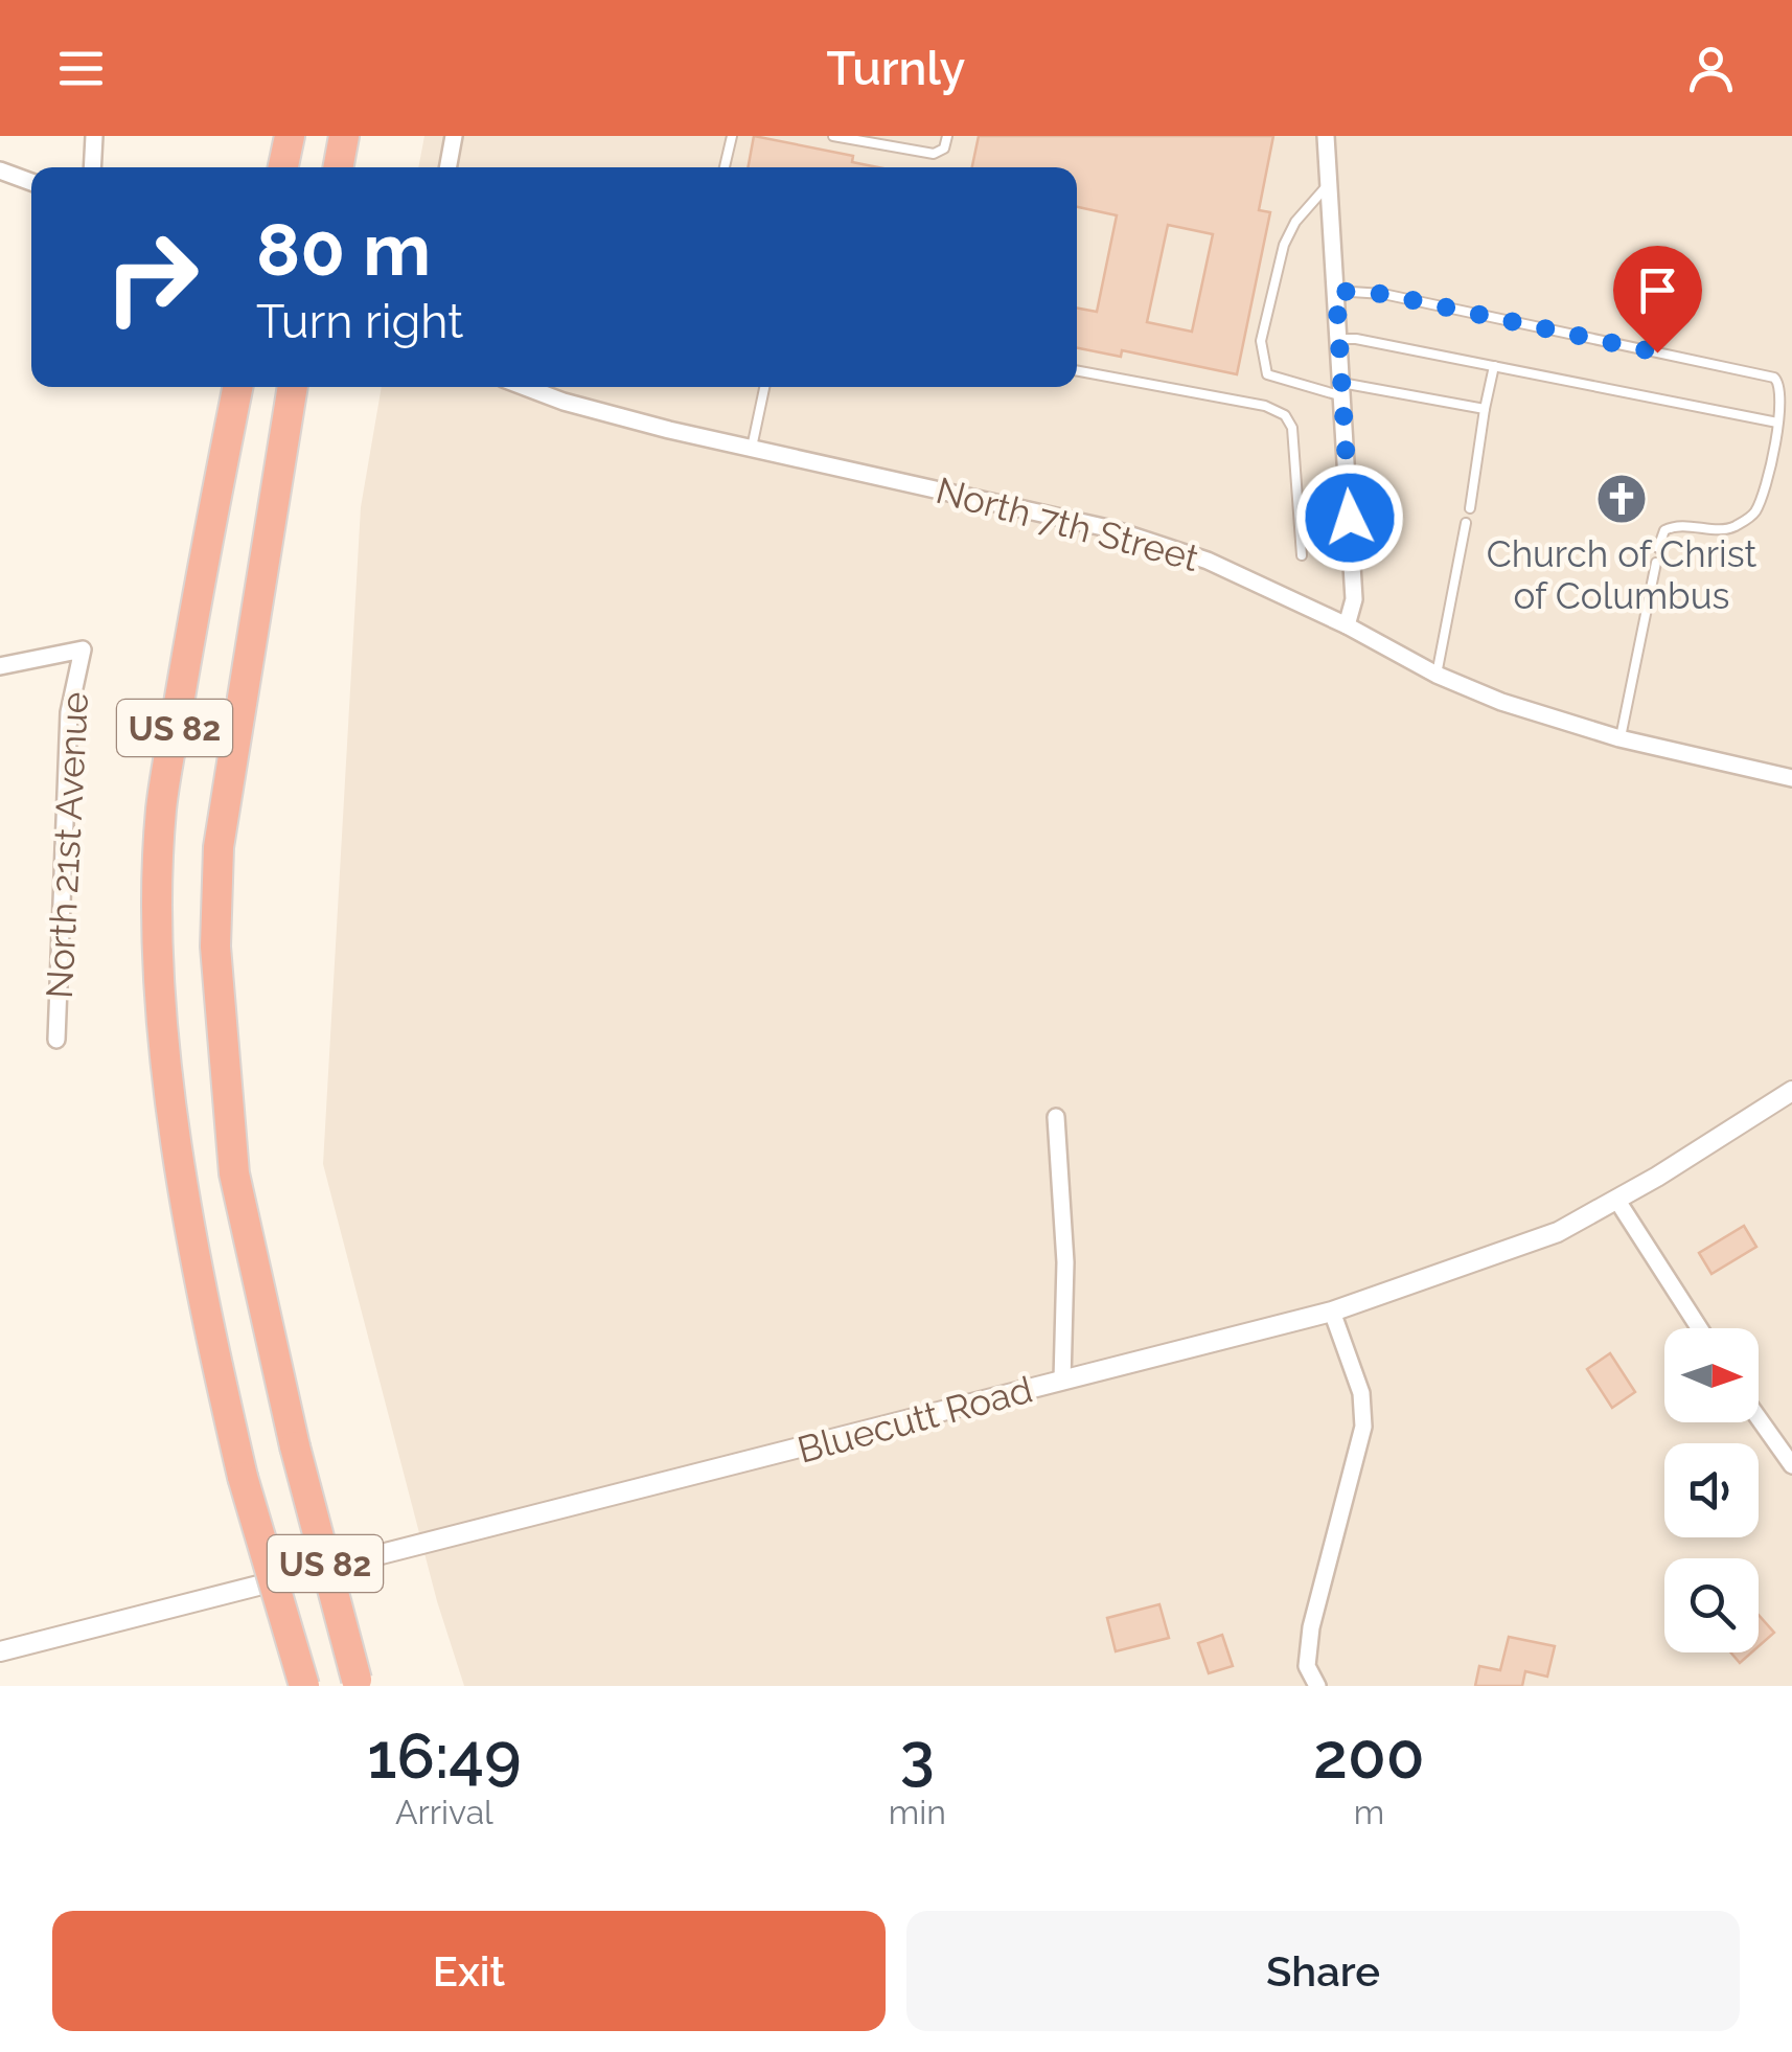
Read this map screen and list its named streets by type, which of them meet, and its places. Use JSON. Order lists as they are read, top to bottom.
{
  "streets": {
    "highway": ["US 82"],
    "street": ["North 7th Street", "North 21st Avenue", "Bluecutt Road"]
  },
  "places": {
    "church": ["Church of Christ of Columbus"]
  },
  "north": "right",
  "page": {
    "header": "Turnly",
    "turn": ["80 m", "Turn right"],
    "eta": [
      "16:49",
      "Arrival",
      "3",
      "min",
      "200",
      "m"
    ],
    "buttons": ["Exit", "Share"]
  }
}
